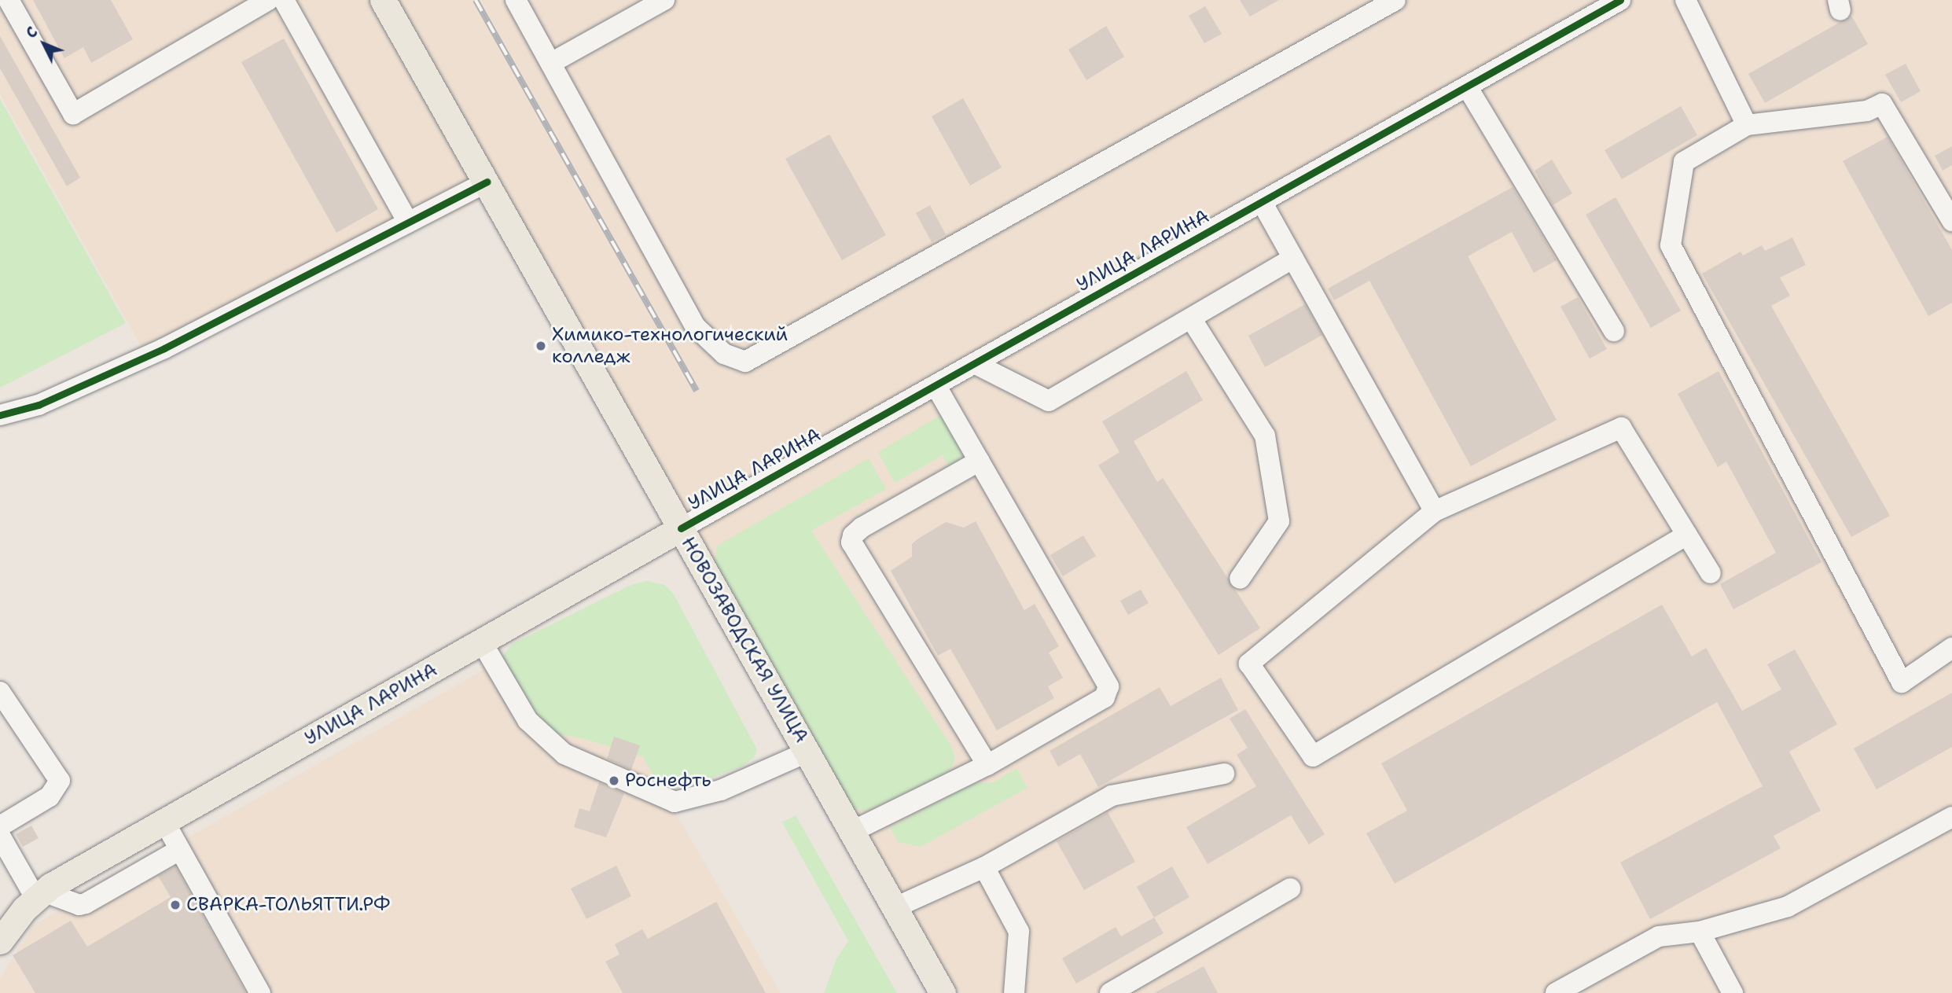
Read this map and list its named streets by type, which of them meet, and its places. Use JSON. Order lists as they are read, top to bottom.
{
  "streets": {
    "main road": ["УЛИЦА ЛАРИНА", "НОВОЗАВОДСКАЯ УЛИЦА"]
  },
  "crossings": [
    ["УЛИЦА ЛАРИНА", "НОВОЗАВОДСКАЯ УЛИЦА"]
  ],
  "places": ["Химико-технологический колледж", "Роснефть", "СВАРКА-ТОЛЬЯТТИ.РФ"],
  "north": "top left"
}
